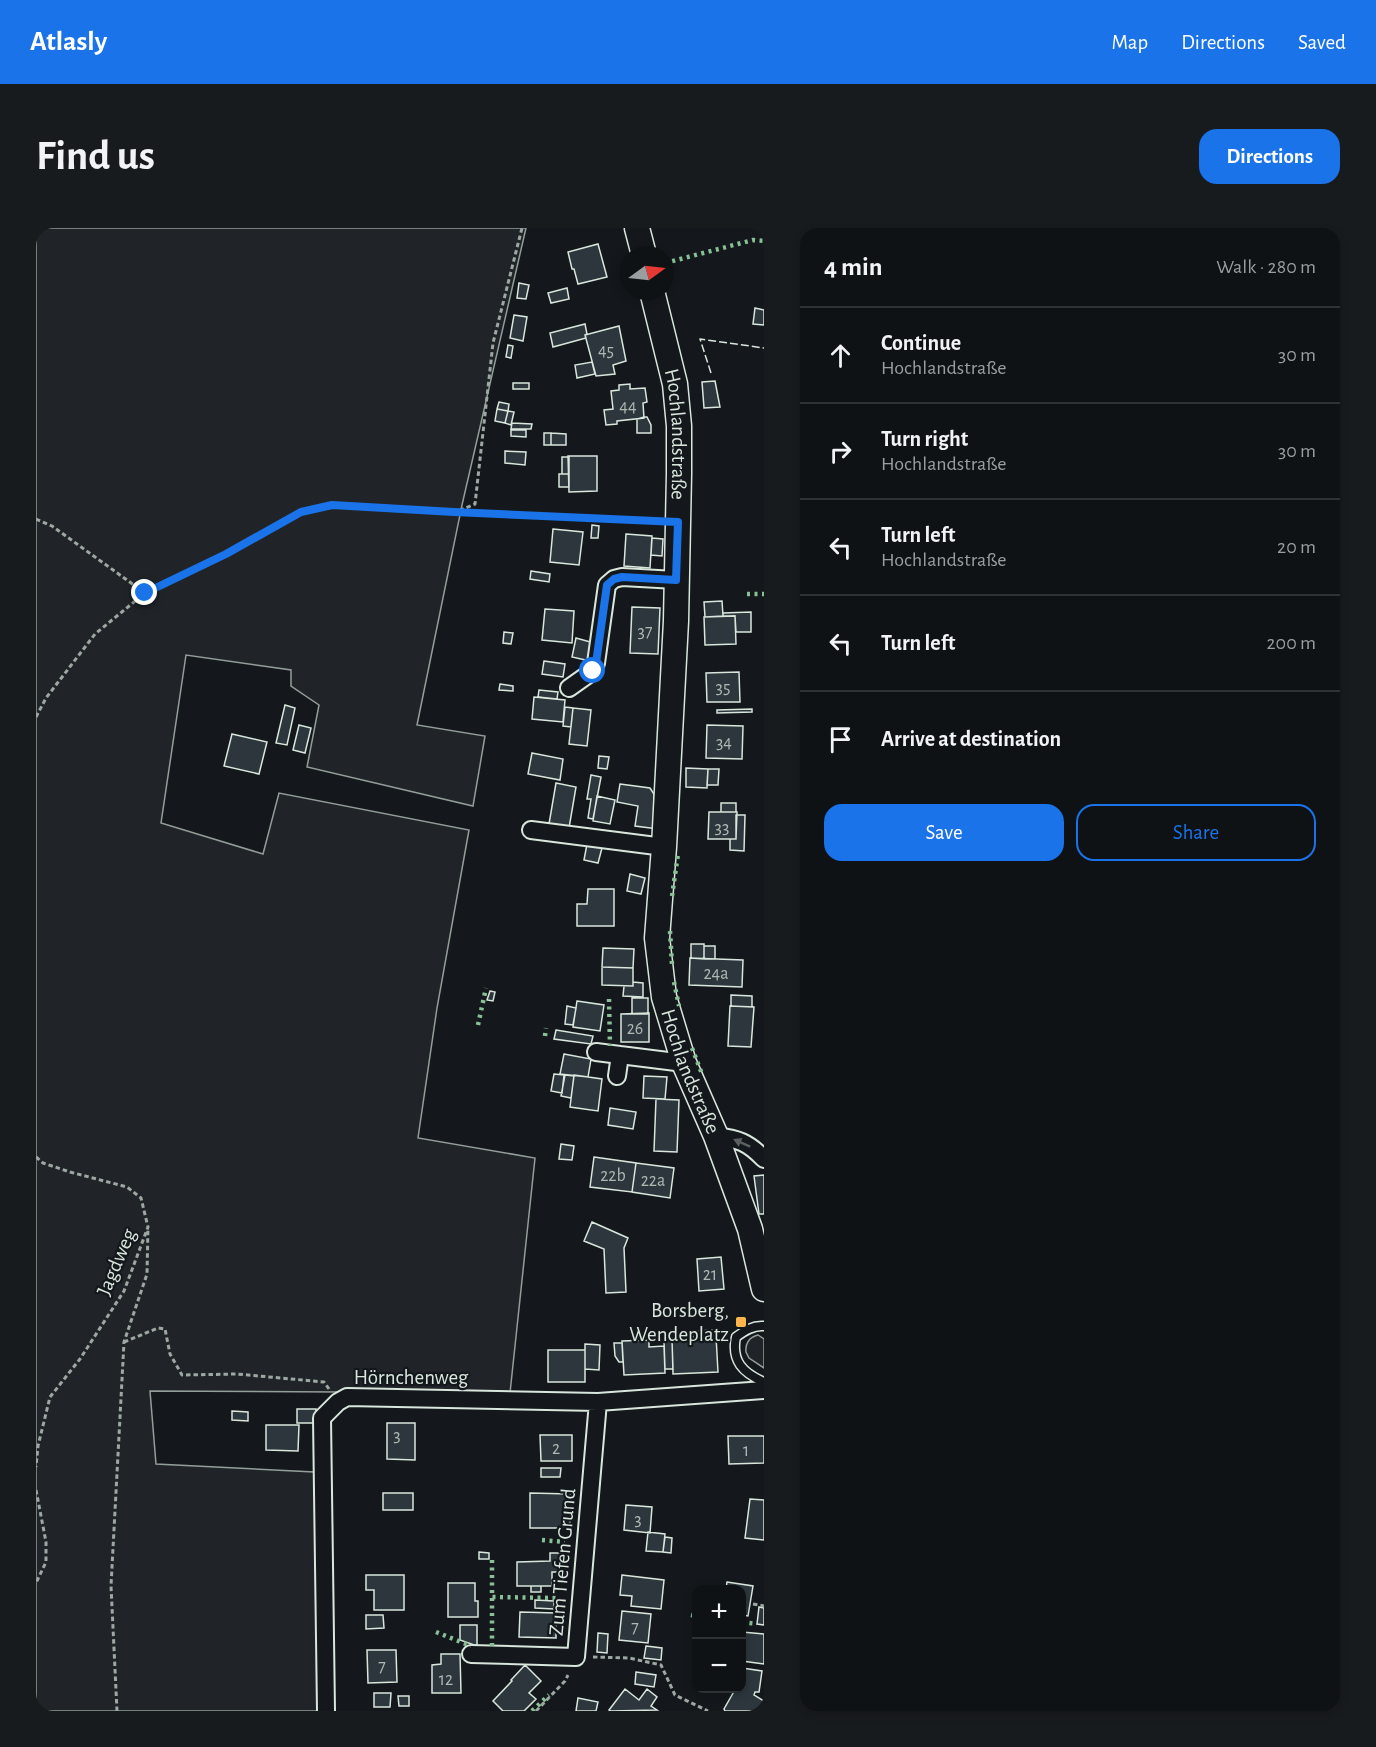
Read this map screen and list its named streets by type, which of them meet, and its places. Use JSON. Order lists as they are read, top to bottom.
{
  "streets": {
    "street": ["Hochlandstraße", "Hörnchenweg", "Zum Tiefen Grund"],
    "path": ["Jagdweg"]
  },
  "crossings": [
    ["Hörnchenweg", "Zum Tiefen Grund"]
  ],
  "places": {
    "transit": ["Borsberg, Wendeplatz"]
  },
  "house_numbers": [
    "45",
    "44",
    "37",
    "35",
    "34",
    "33",
    "24a",
    "26",
    "22b",
    "22a",
    "21",
    "3",
    "2",
    "1",
    "3",
    "7",
    "7",
    "12"
  ],
  "north": "right",
  "page": {
    "header": "Atlasly",
    "nav": ["Map", "Directions", "Saved"],
    "buttons": [
      "Directions",
      ["Save", "Share"]
    ],
    "title": "Find us",
    "heading": ["4 min", "Walk · 280 m"],
    "list": [
      ["Continue", "Hochlandstraße", "30 m"],
      ["Turn right", "Hochlandstraße", "30 m"],
      ["Turn left", "Hochlandstraße", "20 m"],
      ["Turn left", "200 m"],
      "Arrive at destination"
    ],
    "map_buttons": ["+", "−"]
  }
}
